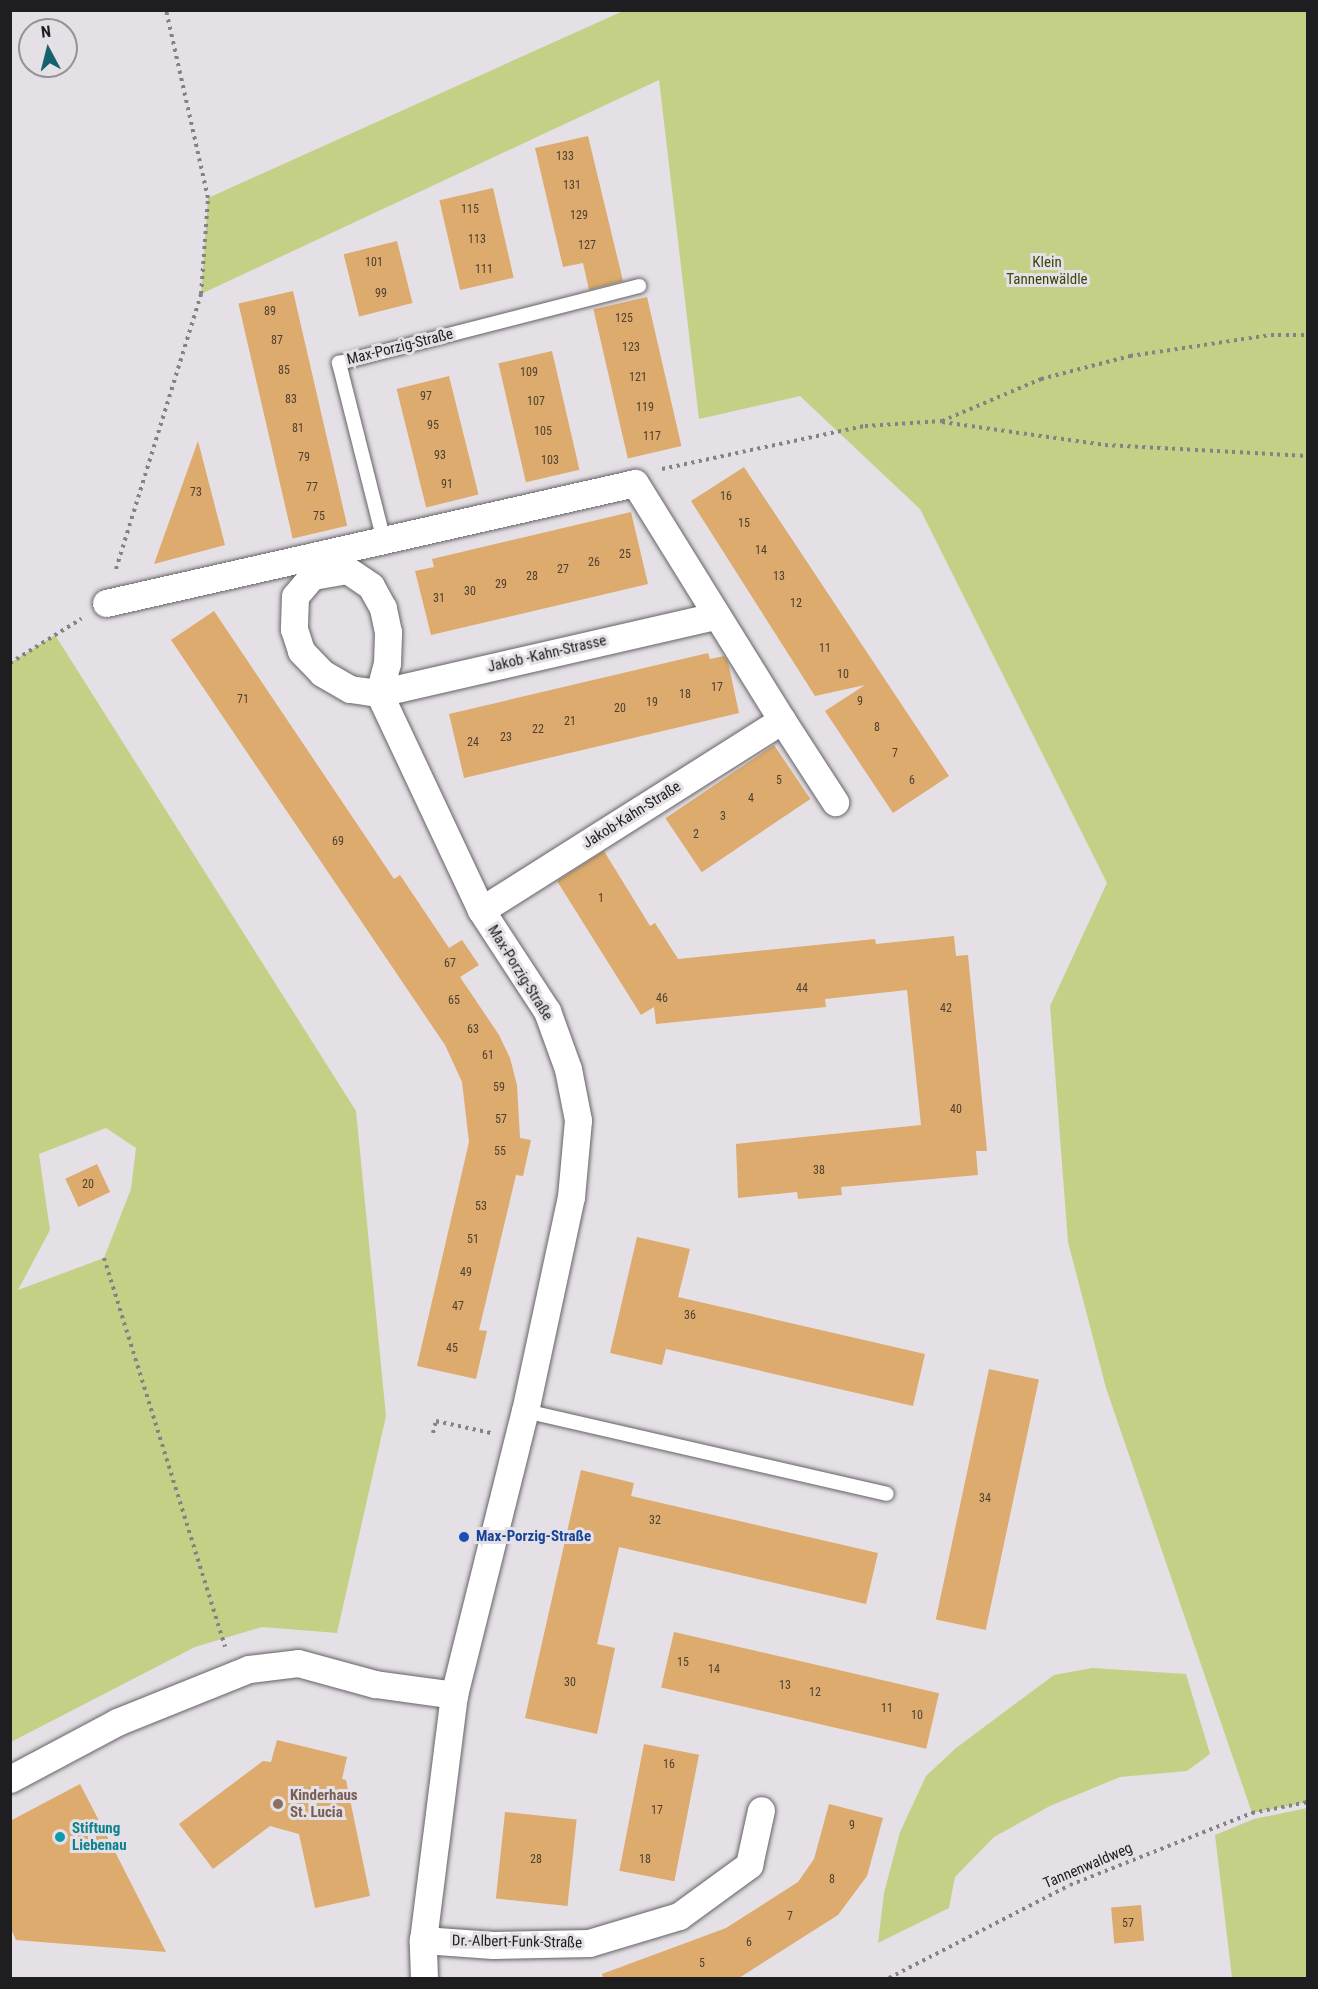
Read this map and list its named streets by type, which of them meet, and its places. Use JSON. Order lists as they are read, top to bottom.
{
  "streets": {
    "street": [
      "Max-Porzig-Straße",
      "Jakob -Kahn-Strasse",
      "Jakob-Kahn-Straße",
      "Dr.-Albert-Funk-Straße"
    ],
    "path": ["Tannenwaldweg"]
  },
  "crossings": [
    ["Max-Porzig-Straße", "Jakob -Kahn-Strasse"],
    ["Max-Porzig-Straße", "Jakob-Kahn-Straße"],
    ["Max-Porzig-Straße", "Dr.-Albert-Funk-Straße"]
  ],
  "parks": ["Klein Tannenwäldle"],
  "places": ["Max-Porzig-Straße", "Kinderhaus St. Lucia", "Stiftung Liebenau"],
  "house_numbers": [
    "133",
    "131",
    "115",
    "129",
    "113",
    "127",
    "101",
    "111",
    "99",
    "89",
    "125",
    "87",
    "123",
    "85",
    "109",
    "121",
    "97",
    "83",
    "107",
    "119",
    "95",
    "81",
    "105",
    "117",
    "93",
    "79",
    "103",
    "91",
    "77",
    "73",
    "16",
    "75",
    "15",
    "14",
    "25",
    "26",
    "27",
    "28",
    "13",
    "29",
    "30",
    "31",
    "12",
    "11",
    "10",
    "17",
    "18",
    "71",
    "9",
    "19",
    "20",
    "21",
    "8",
    "22",
    "23",
    "24",
    "7",
    "5",
    "6",
    "4",
    "3",
    "2",
    "69",
    "1",
    "67",
    "44",
    "46",
    "65",
    "42",
    "63",
    "61",
    "59",
    "40",
    "57",
    "55",
    "38",
    "20",
    "53",
    "51",
    "49",
    "47",
    "36",
    "45",
    "34",
    "32",
    "15",
    "14",
    "30",
    "13",
    "12",
    "11",
    "10",
    "16",
    "17",
    "9",
    "28",
    "18",
    "8",
    "7",
    "57",
    "6",
    "5"
  ],
  "north": "top"
}
